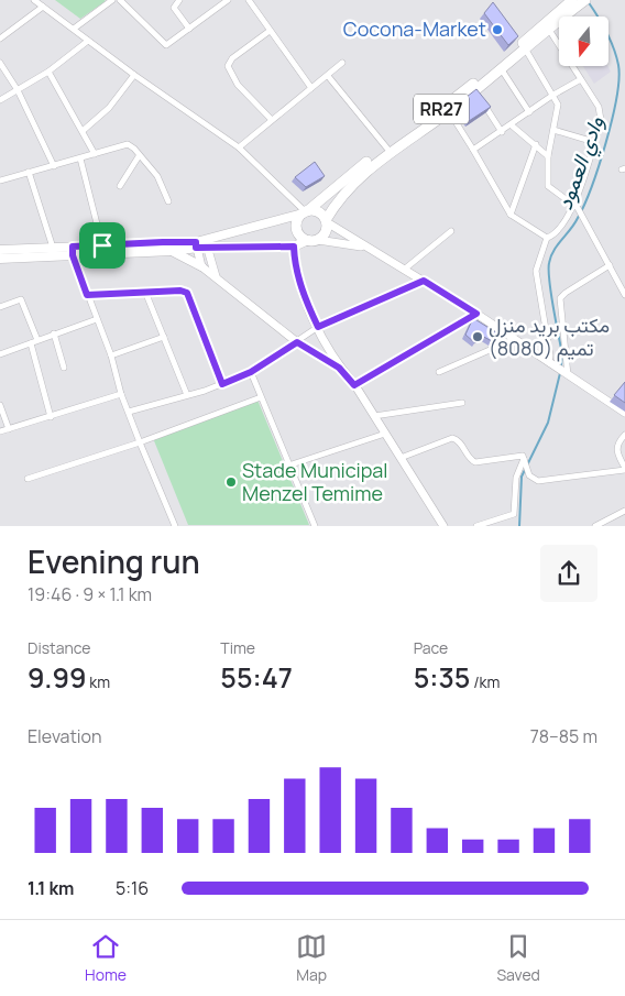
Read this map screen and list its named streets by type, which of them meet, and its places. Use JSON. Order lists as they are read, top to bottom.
{
  "streets": {
    "highway": ["RR27"]
  },
  "water": ["وادي العمود"],
  "places": ["Cocona-Market", "مكتب بريد منزل تميم (8080)", "Stade Municipal Menzel Temime"],
  "north": "bottom",
  "page": {
    "heading": ["Evening run", "19:46 · 9 × 1.1 km"],
    "stats": [
      ["Distance", "9.99 km"],
      ["Time", "55:47"],
      ["Pace", "5:35 /km"]
    ],
    "chart": ["Elevation", "78–85 m"],
    "list": [
      {
        "name": "1.1 km",
        "note": "5:16"
      }
    ],
    "tabs": ["Home", "Map", "Saved"]
  }
}
